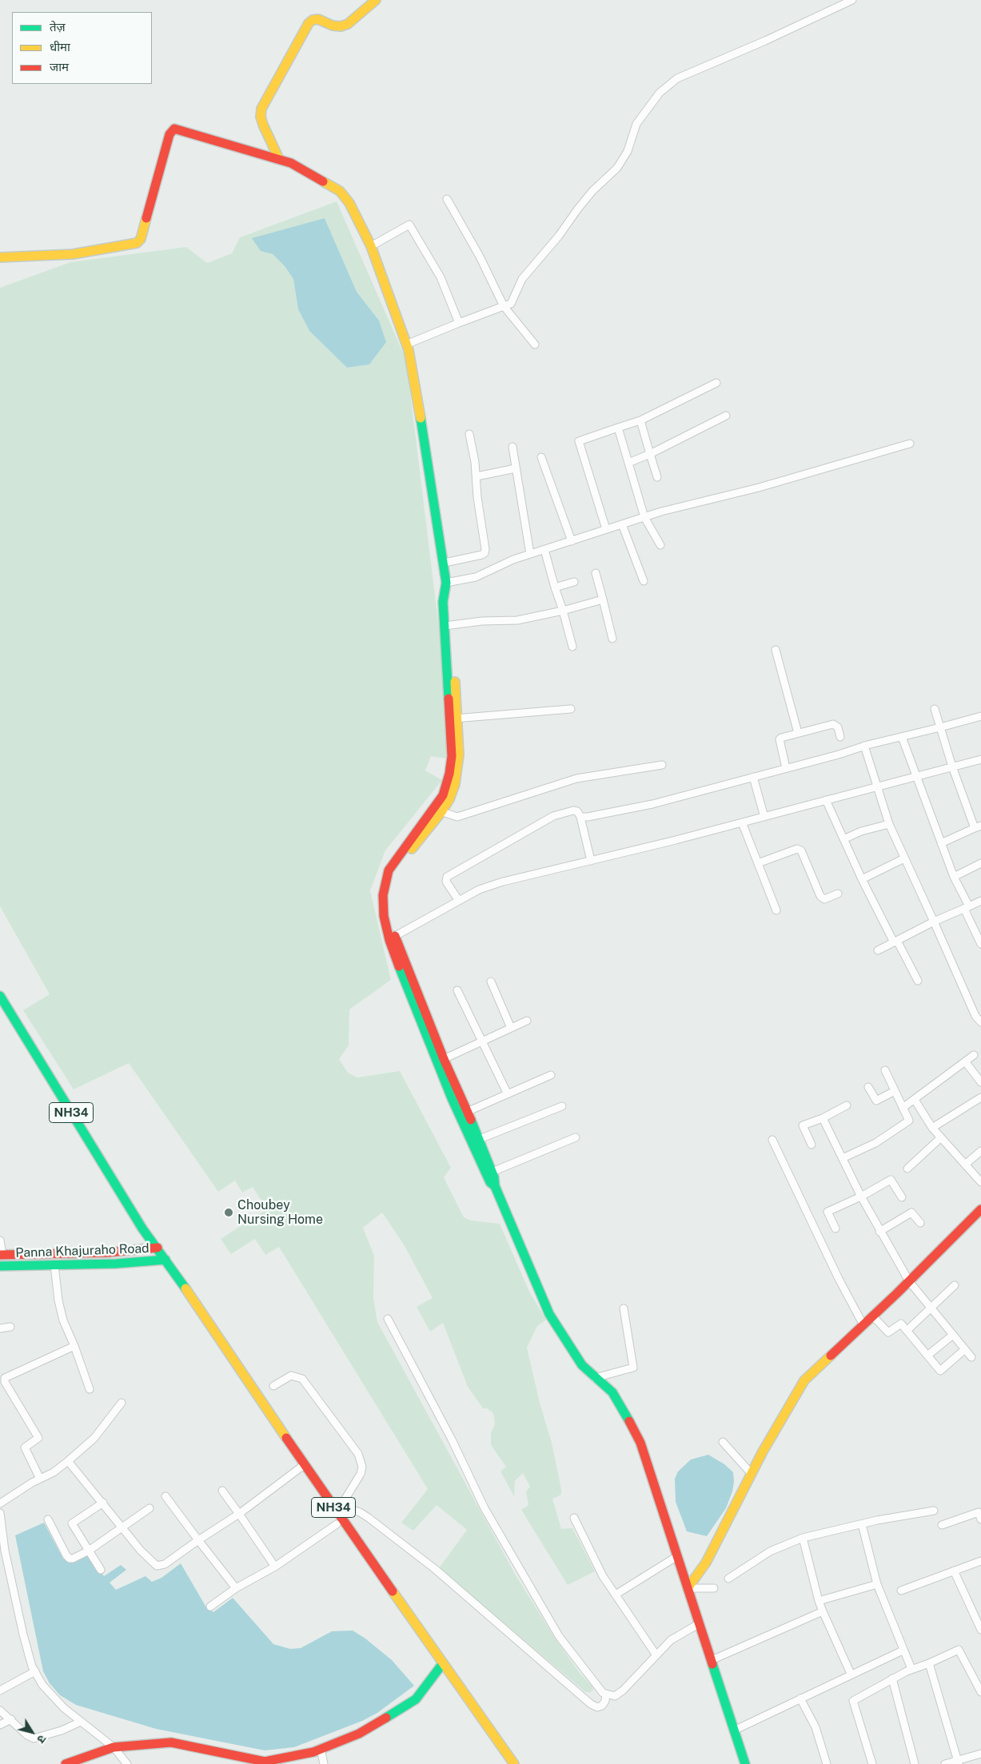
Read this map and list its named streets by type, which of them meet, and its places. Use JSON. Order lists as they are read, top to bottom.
{
  "streets": {
    "main road": ["NH34", "Panna Khajuraho Road"]
  },
  "crossings": [
    ["NH34", "Panna Khajuraho Road"]
  ],
  "places": ["Choubey Nursing Home"],
  "legend": ["तेज़", "धीमा", "जाम"],
  "north": "bottom right"
}
